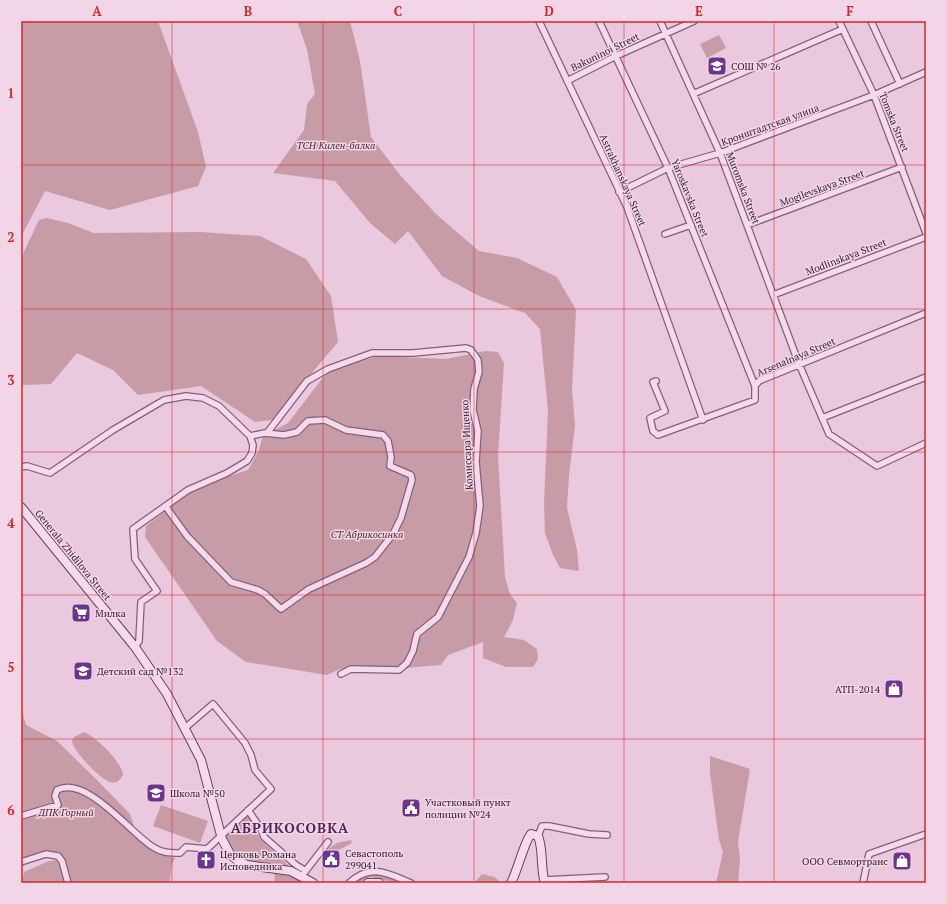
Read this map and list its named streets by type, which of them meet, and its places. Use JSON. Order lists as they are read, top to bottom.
{
  "streets": {
    "main road": ["Generala Zhidilova Street"],
    "street": [
      "Bakuninoi Street",
      "Tomska Street",
      "Кронштадтская улица",
      "Astrakhanskaya Street",
      "Muromska Street",
      "Mogilevskaya Street",
      "Yaroskavska Street",
      "Modlinskaya Street",
      "Arsenalnaya Street",
      "Комиссара Ищенко"
    ]
  },
  "crossings": [
    ["Bakuninoi Street", "Astrakhanskaya Street"],
    ["Bakuninoi Street", "Muromska Street"],
    ["Bakuninoi Street", "Yaroskavska Street"],
    ["Tomska Street", "Кронштадтская улица"],
    ["Tomska Street", "Mogilevskaya Street"],
    ["Кронштадтская улица", "Astrakhanskaya Street"],
    ["Кронштадтская улица", "Muromska Street"],
    ["Кронштадтская улица", "Yaroskavska Street"],
    ["Astrakhanskaya Street", "Arsenalnaya Street"],
    ["Muromska Street", "Mogilevskaya Street"],
    ["Muromska Street", "Modlinskaya Street"],
    ["Muromska Street", "Arsenalnaya Street"],
    ["Yaroskavska Street", "Arsenalnaya Street"]
  ],
  "districts": ["АБРИКОСОВКА"],
  "parks": ["ТСН Килен-балка", "СТ Абрикосинка", "ДПК Горный"],
  "places": {
    "school or university": ["СОШ № 26", "Детский сад №132", "Школа №50"],
    "supermarket": ["Милка"],
    "shop": ["АТП-2014", "ООО Севмортранс"],
    "public building": ["Участковый пункт полиции №24", "Севастополь 299041"],
    "church": ["Церковь Романа Исповедника"]
  },
  "grid": {
    "columns": [
      "A",
      "B",
      "C",
      "D",
      "E",
      "F"
    ],
    "rows": [
      "1",
      "2",
      "3",
      "4",
      "5",
      "6"
    ]
  }
}
